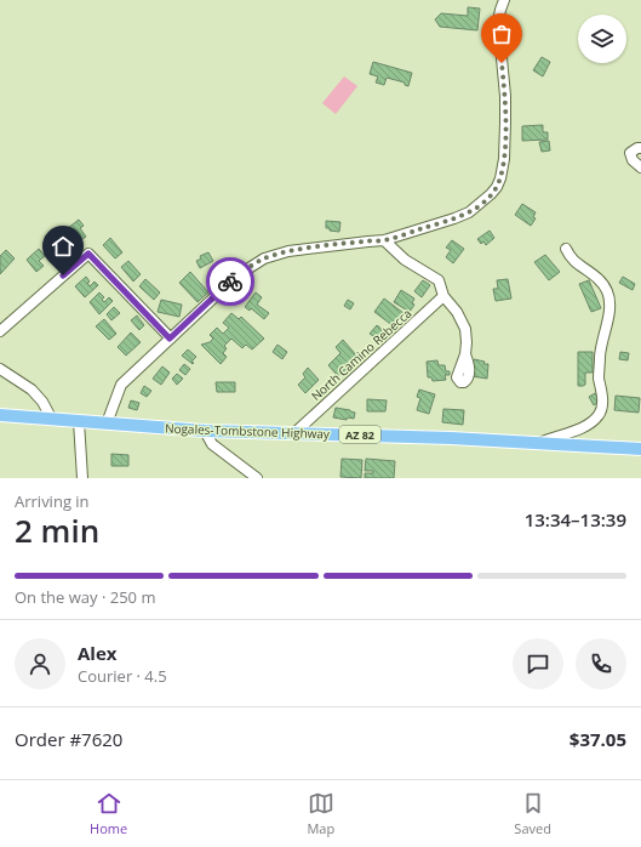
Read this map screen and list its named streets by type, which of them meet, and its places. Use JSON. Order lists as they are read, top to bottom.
{
  "streets": {
    "main road": ["Nogales-Tombstone Highway", "AZ 82"],
    "street": ["North Camino Rebecca"]
  },
  "crossings": [
    ["North Camino Rebecca", "Nogales-Tombstone Highway"]
  ],
  "page": {
    "heading": ["2 min", "Arriving in", "13:34–13:39"],
    "panel": [
      "Alex",
      "Courier · 4.5",
      "Order #7620",
      "$37.05"
    ],
    "bar": "On the way · 250 m",
    "tabs": ["Home", "Map", "Saved"]
  }
}
